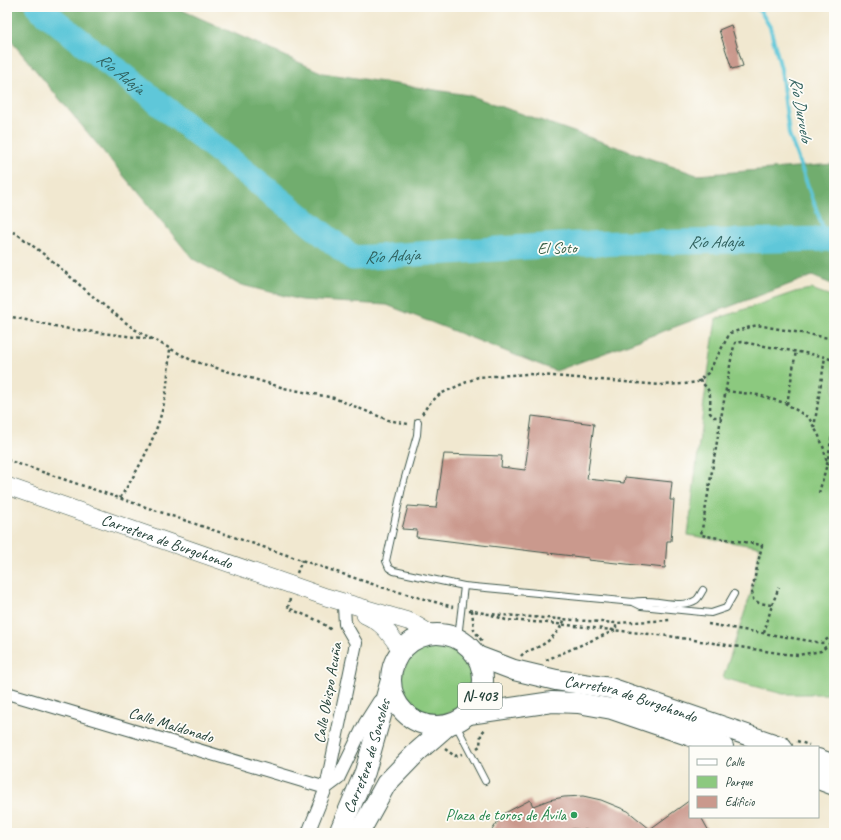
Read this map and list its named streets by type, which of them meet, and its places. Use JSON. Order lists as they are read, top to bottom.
{
  "streets": {
    "highway": ["Carretera de Burgohondo", "N-403", "Carretera de Sonsoles"],
    "street": ["Calle Obispo Acuña", "Calle Maldonado"]
  },
  "crossings": [
    ["Carretera de Burgohondo", "Calle Obispo Acuña"],
    ["Carretera de Burgohondo", "N-403"],
    ["Carretera de Burgohondo", "Carretera de Sonsoles"],
    ["Calle Obispo Acuña", "N-403"],
    ["Calle Obispo Acuña", "Calle Maldonado"],
    ["Calle Obispo Acuña", "Carretera de Sonsoles"],
    ["N-403", "Carretera de Sonsoles"]
  ],
  "water": ["Río Adaja", "Río Duruelo"],
  "parks": ["El Soto"],
  "places": ["Plaza de toros de Ávila"],
  "legend": ["Calle", "Parque", "Edificio"]
}
